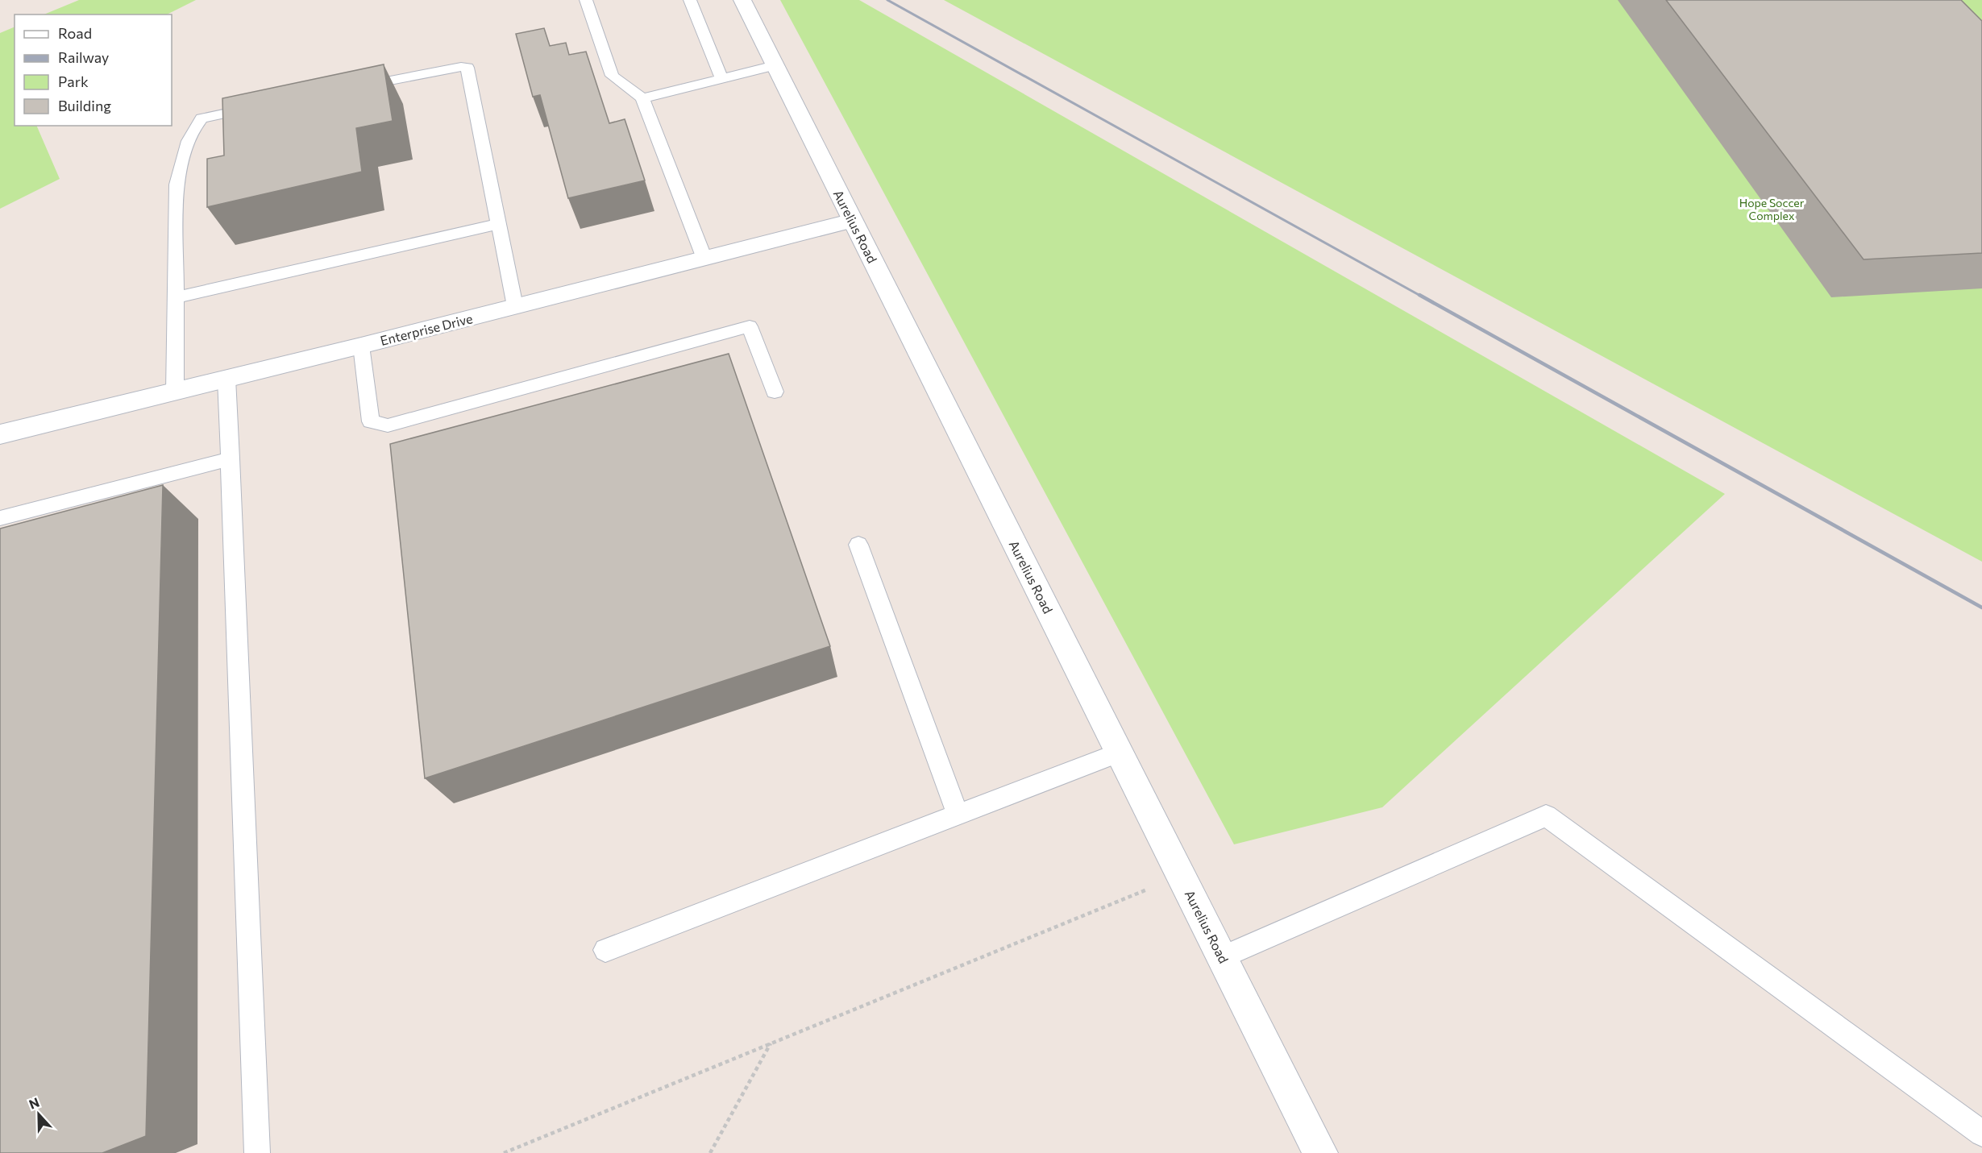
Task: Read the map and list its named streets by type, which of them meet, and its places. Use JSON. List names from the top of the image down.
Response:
{
  "streets": {
    "street": ["Aurelius Road", "Enterprise Drive"]
  },
  "crossings": [
    ["Aurelius Road", "Enterprise Drive"]
  ],
  "parks": ["Hope Soccer Complex"],
  "legend": [
    "Road",
    "Railway",
    "Park",
    "Building"
  ],
  "north": "top"
}
